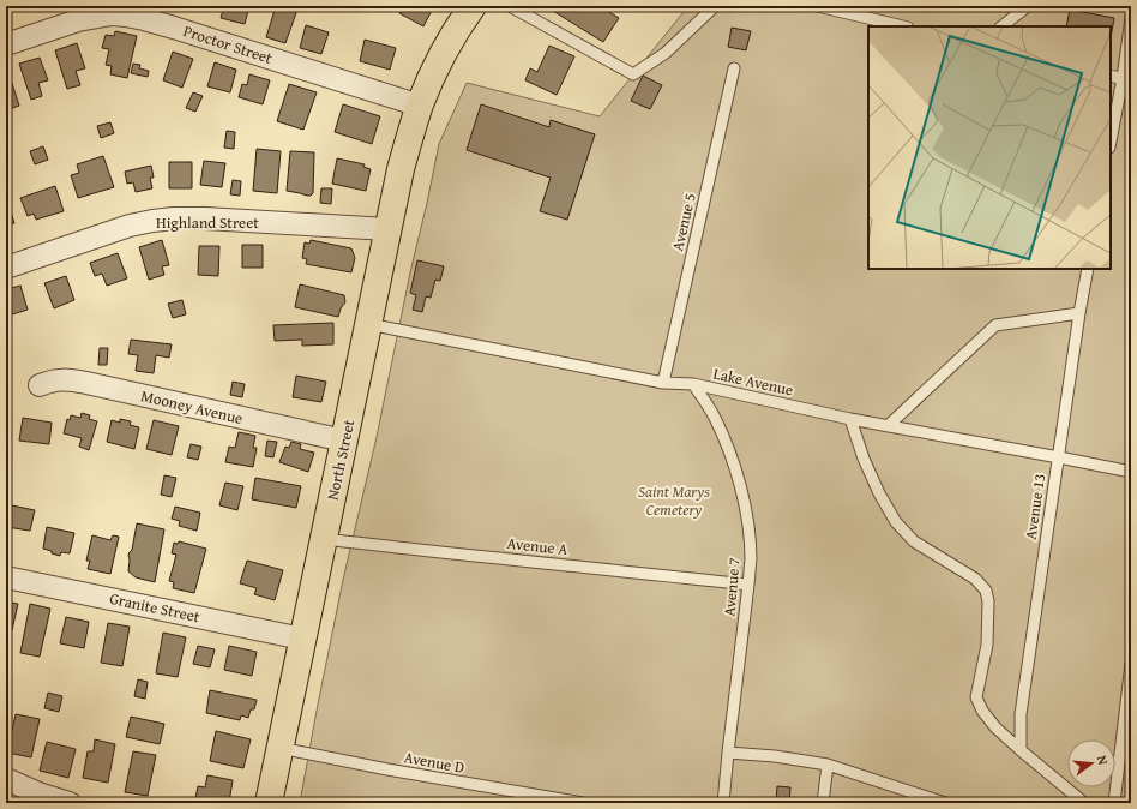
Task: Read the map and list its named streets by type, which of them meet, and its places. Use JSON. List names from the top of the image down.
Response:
{
  "streets": {
    "highway": ["North Street"],
    "street": [
      "Proctor Street",
      "Highland Street",
      "Mooney Avenue",
      "Granite Street"
    ],
    "lane": [
      "Avenue 5",
      "Lake Avenue",
      "Avenue 13",
      "Avenue A",
      "Avenue 7",
      "Avenue D"
    ]
  },
  "crossings": [
    ["Proctor Street", "North Street"],
    ["Highland Street", "North Street"],
    ["Avenue 5", "Lake Avenue"],
    ["Lake Avenue", "North Street"],
    ["Lake Avenue", "Avenue 13"],
    ["Lake Avenue", "Avenue 7"],
    ["Mooney Avenue", "North Street"],
    ["North Street", "Avenue A"],
    ["North Street", "Granite Street"],
    ["North Street", "Avenue D"],
    ["Avenue A", "Avenue 7"]
  ],
  "parks": ["Saint Marys Cemetery"],
  "north": "right"
}
